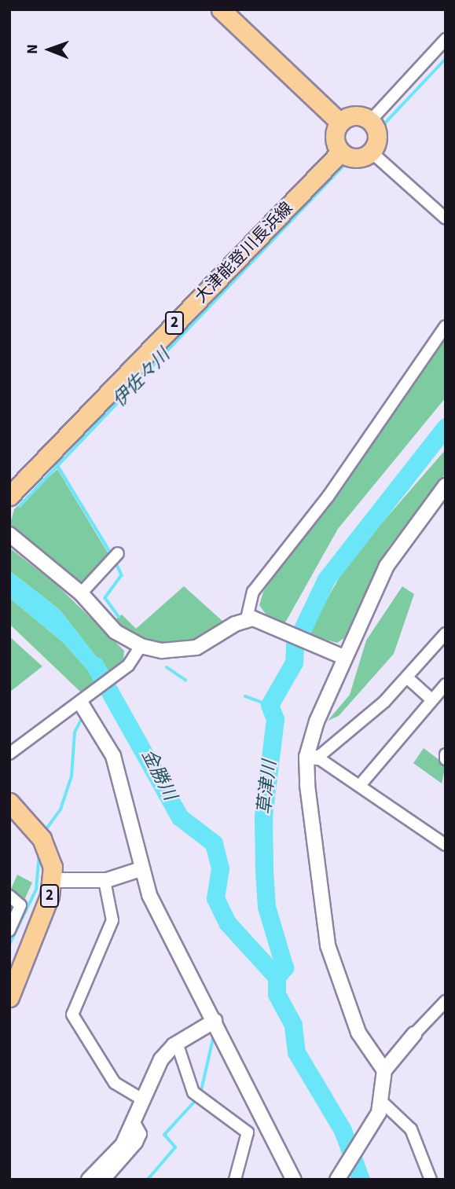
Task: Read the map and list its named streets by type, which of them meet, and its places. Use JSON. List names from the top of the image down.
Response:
{
  "streets": {
    "main road": ["大津能登川長浜線", "2"]
  },
  "water": ["伊佐々川", "金勝川", "草津川"],
  "north": "left"
}
